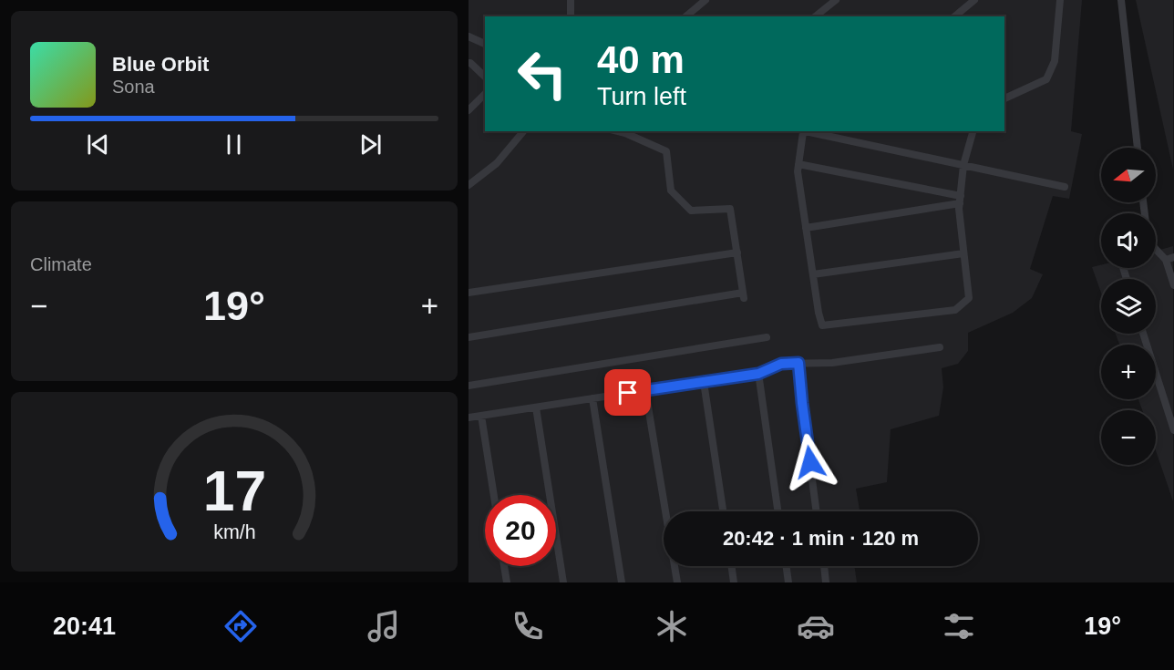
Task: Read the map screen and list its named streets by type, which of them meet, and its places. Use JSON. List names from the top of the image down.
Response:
{
  "north": "left",
  "page": {
    "turn": ["40 m", "Turn left"],
    "song": ["Blue Orbit", "Sona"],
    "map_buttons": ["+", "−"],
    "tile": "Climate",
    "heat": ["−", "19°", "+"],
    "limit": "20",
    "trip": "20:42 · 1 min · 120 m",
    "tabs": ["20:41", "19°"],
    "gauge": ["17", "km/h"]
  }
}
